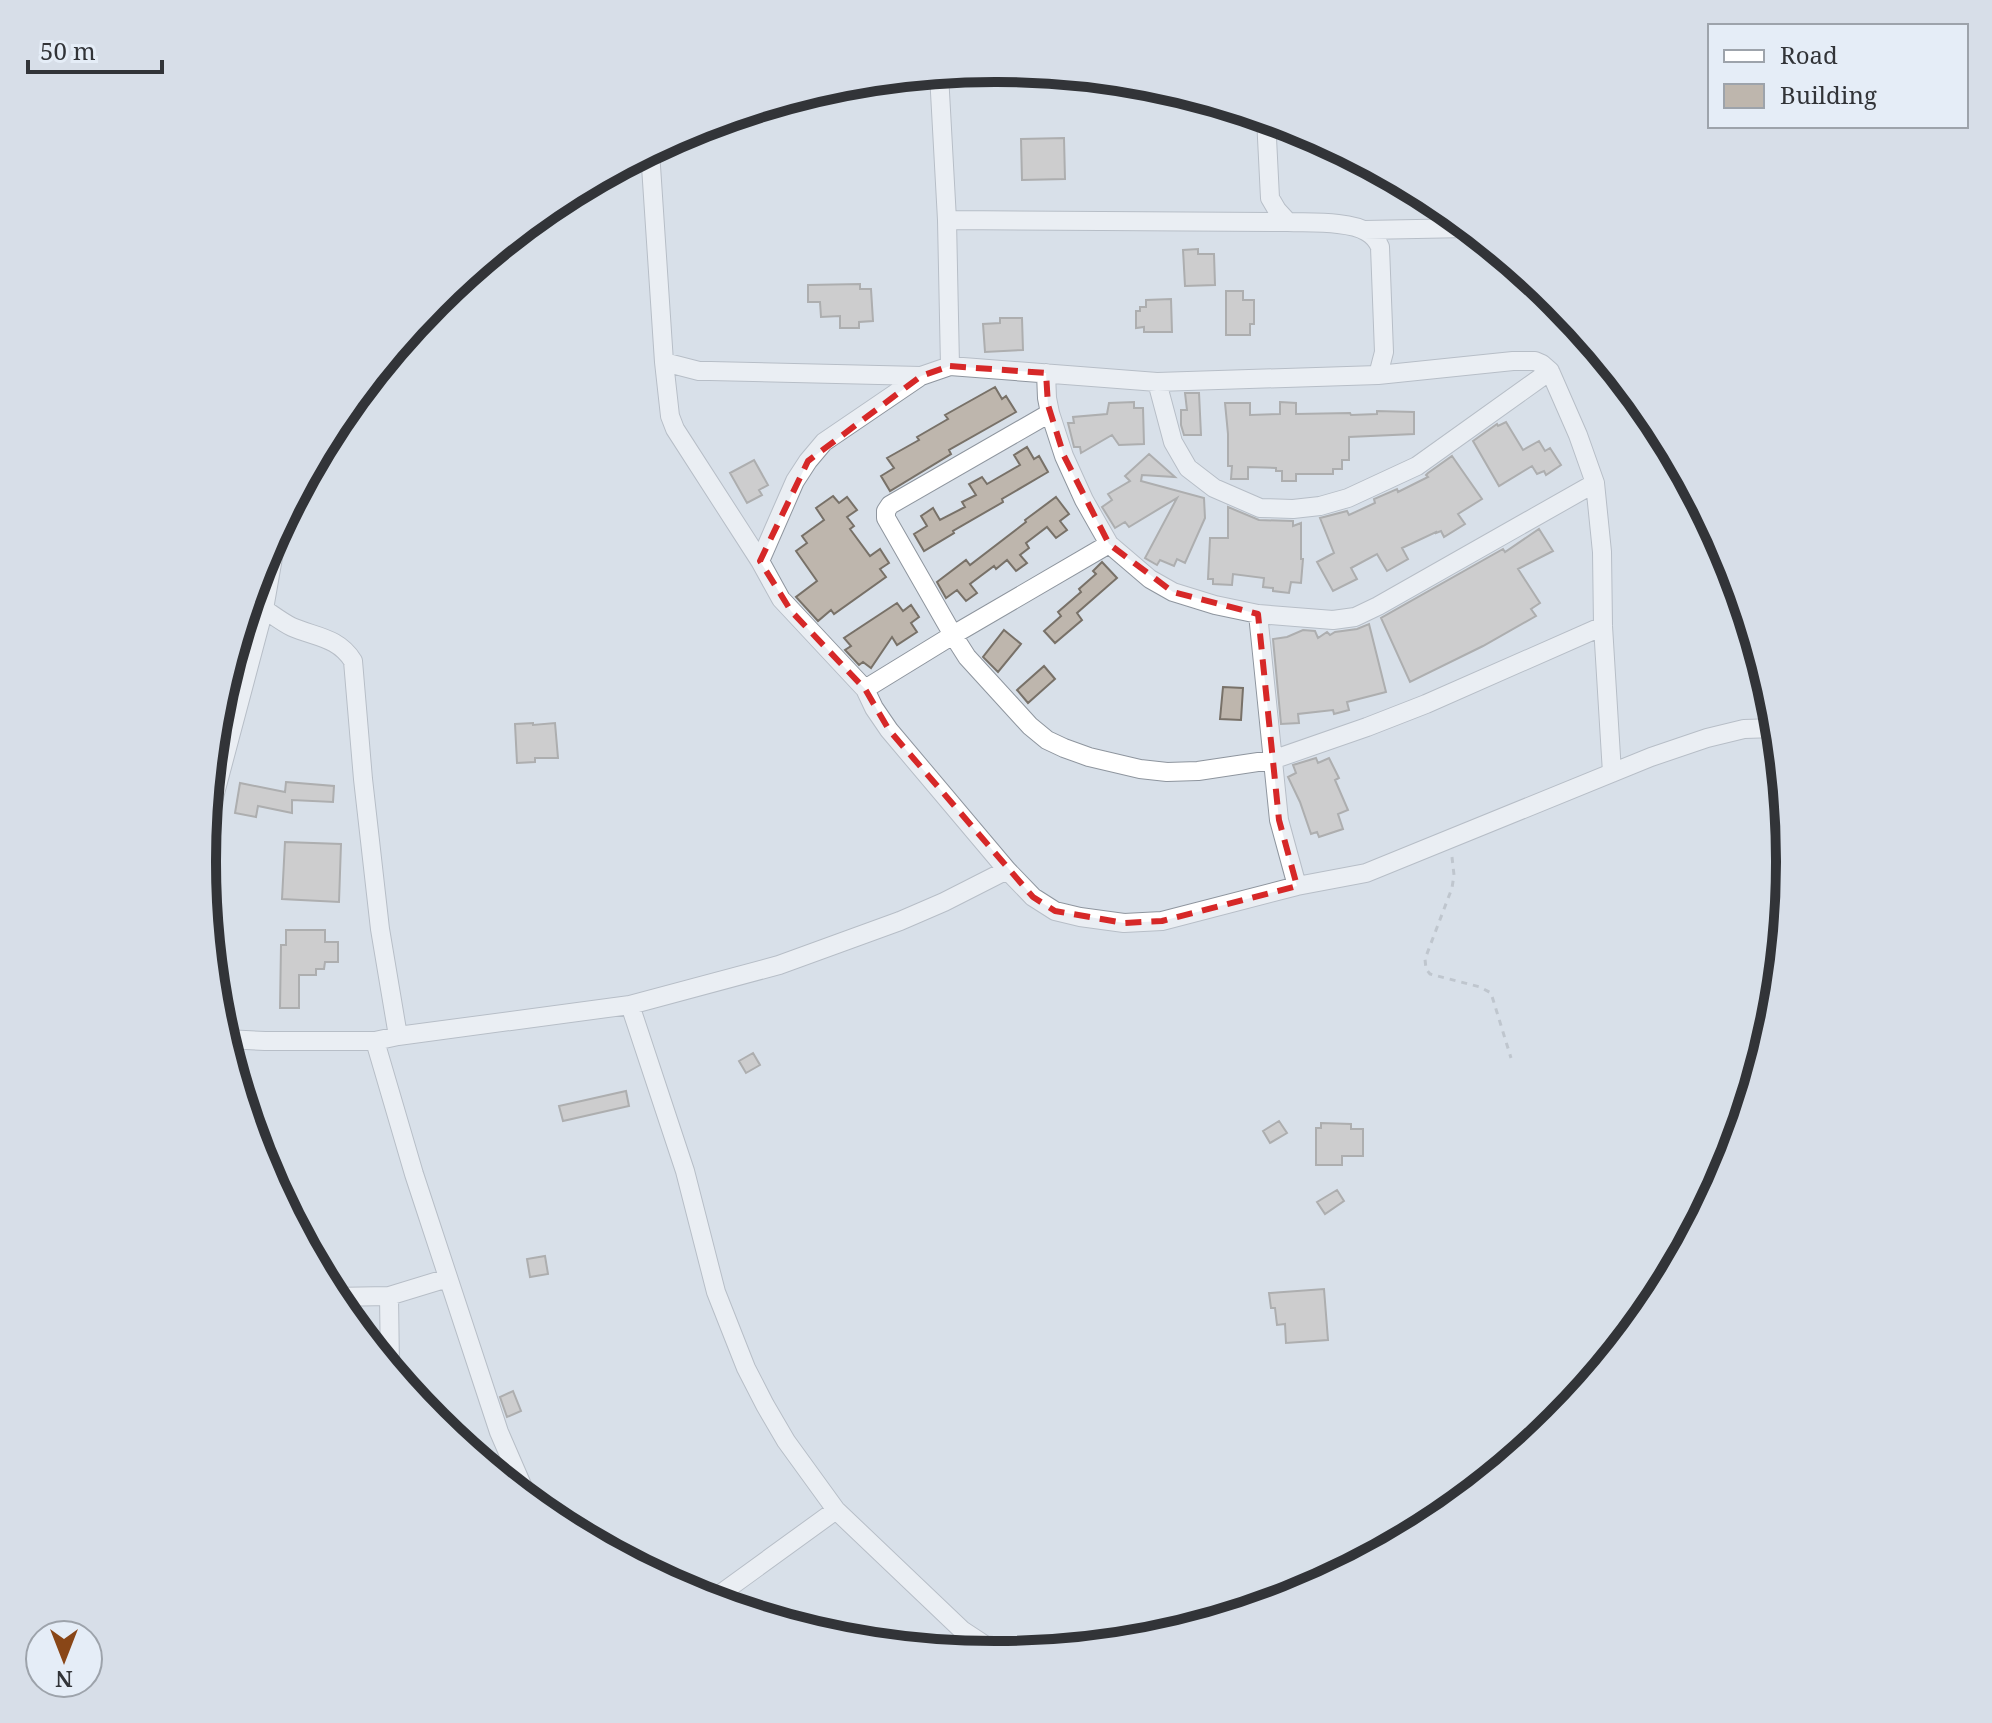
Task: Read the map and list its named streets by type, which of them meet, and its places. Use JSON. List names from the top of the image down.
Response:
{
  "legend": ["Road", "Building"],
  "scale_bar": "50 m",
  "north": "bottom"
}
